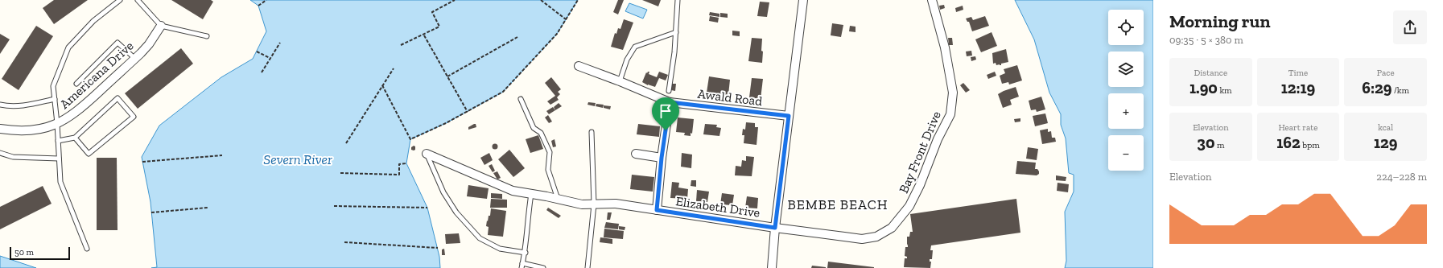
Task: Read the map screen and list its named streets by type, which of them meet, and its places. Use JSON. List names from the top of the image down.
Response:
{
  "streets": {
    "street": [
      "Americana Drive",
      "Awald Road",
      "Bay Front Drive",
      "Elizabeth Drive"
    ]
  },
  "crossings": [
    ["Bay Front Drive", "Elizabeth Drive"]
  ],
  "districts": ["BEMBE BEACH"],
  "water": ["Severn River"],
  "scale_bar": "50 m",
  "page": {
    "heading": ["Morning run", "09:35 · 5 × 380 m"],
    "map_buttons": ["+", "−"],
    "stats": [
      ["Distance", "1.90 km"],
      ["Time", "12:19"],
      ["Pace", "6:29 /km"],
      ["Elevation", "30 m"],
      ["Heart rate", "162 bpm"],
      ["kcal", "129"]
    ],
    "chart": ["Elevation", "224–228 m"],
    "scale": "50 m"
  }
}
